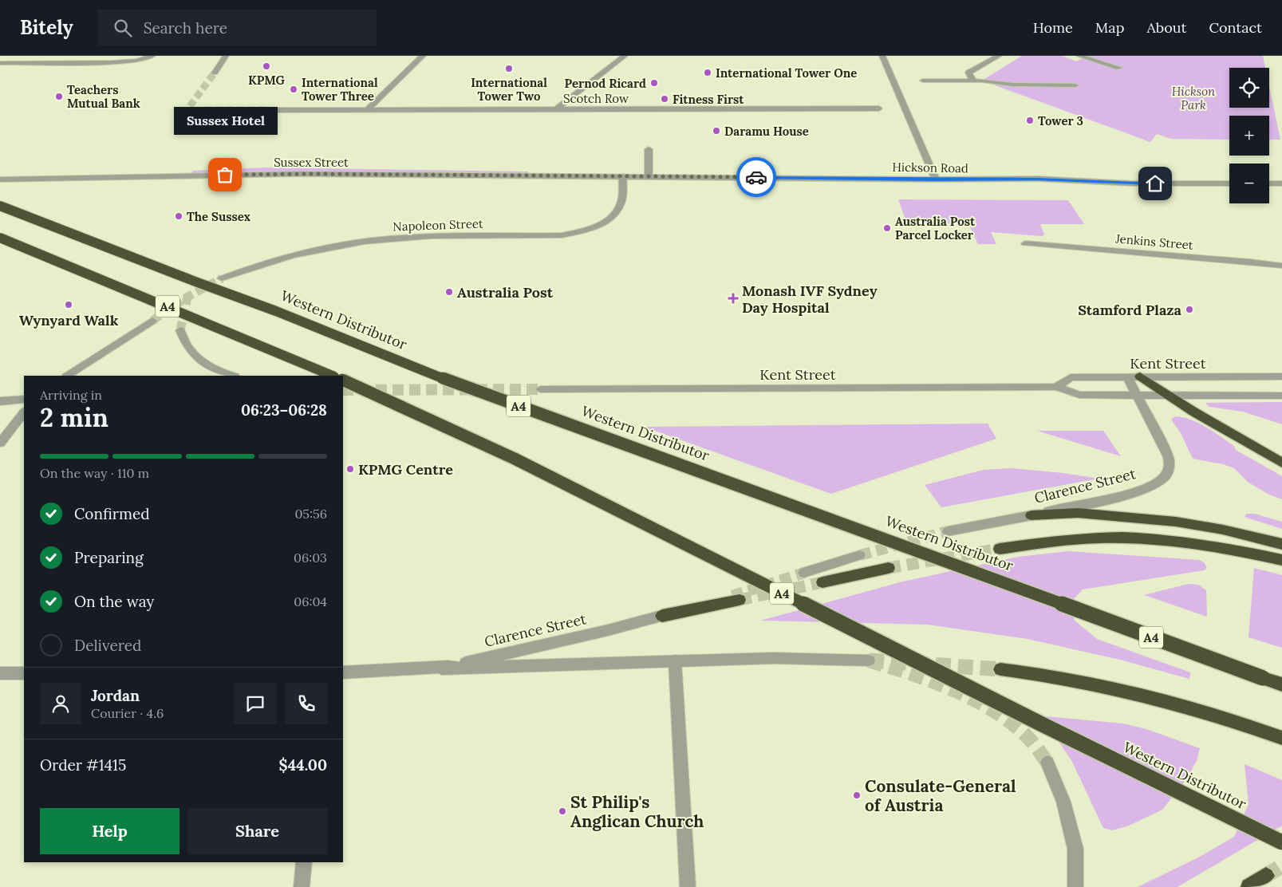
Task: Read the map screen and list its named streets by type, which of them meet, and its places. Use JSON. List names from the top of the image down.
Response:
{
  "streets": {
    "highway": ["A4", "Western Distributor"],
    "street": [
      "Scotch Row",
      "Sussex Street",
      "Hickson Road",
      "Napoleon Street",
      "Jenkins Street",
      "Kent Street",
      "Clarence Street"
    ]
  },
  "crossings": [
    ["Sussex Street", "Hickson Road"],
    ["Sussex Street", "Napoleon Street"],
    ["Hickson Road", "Napoleon Street"],
    ["Kent Street", "Clarence Street"]
  ],
  "parks": ["Hickson Park"],
  "places": {
    "other": [
      "KPMG",
      "International Tower Two",
      "International Tower One",
      "Pernod Ricard",
      "International Tower Three",
      "Teachers Mutual Bank",
      "Fitness First",
      "Tower 3",
      "Daramu House",
      "Sussex Hotel",
      "The Sussex",
      "Australia Post Parcel Locker",
      "Australia Post",
      "Wynyard Walk",
      "Stamford Plaza",
      "KPMG Centre",
      "Consulate-General of Austria",
      "St Philip's Anglican Church"
    ],
    "health": ["Monash IVF Sydney Day Hospital"]
  },
  "page": {
    "header": "Bitely",
    "search": "Search here",
    "nav": [
      "Home",
      "Map",
      "About",
      "Contact"
    ],
    "map_buttons": ["+", "−"],
    "bubble": "Sussex Hotel",
    "heading": ["2 min", "Arriving in", "06:23–06:28"],
    "panel": [
      "Jordan",
      "Courier · 4.6",
      "Order #1415",
      "$44.00"
    ],
    "bar": "On the way · 110 m",
    "list": [
      ["Confirmed", "05:56"],
      ["Preparing", "06:03"],
      ["On the way", "06:04"],
      "Delivered"
    ],
    "buttons": ["Help", "Share"]
  }
}
